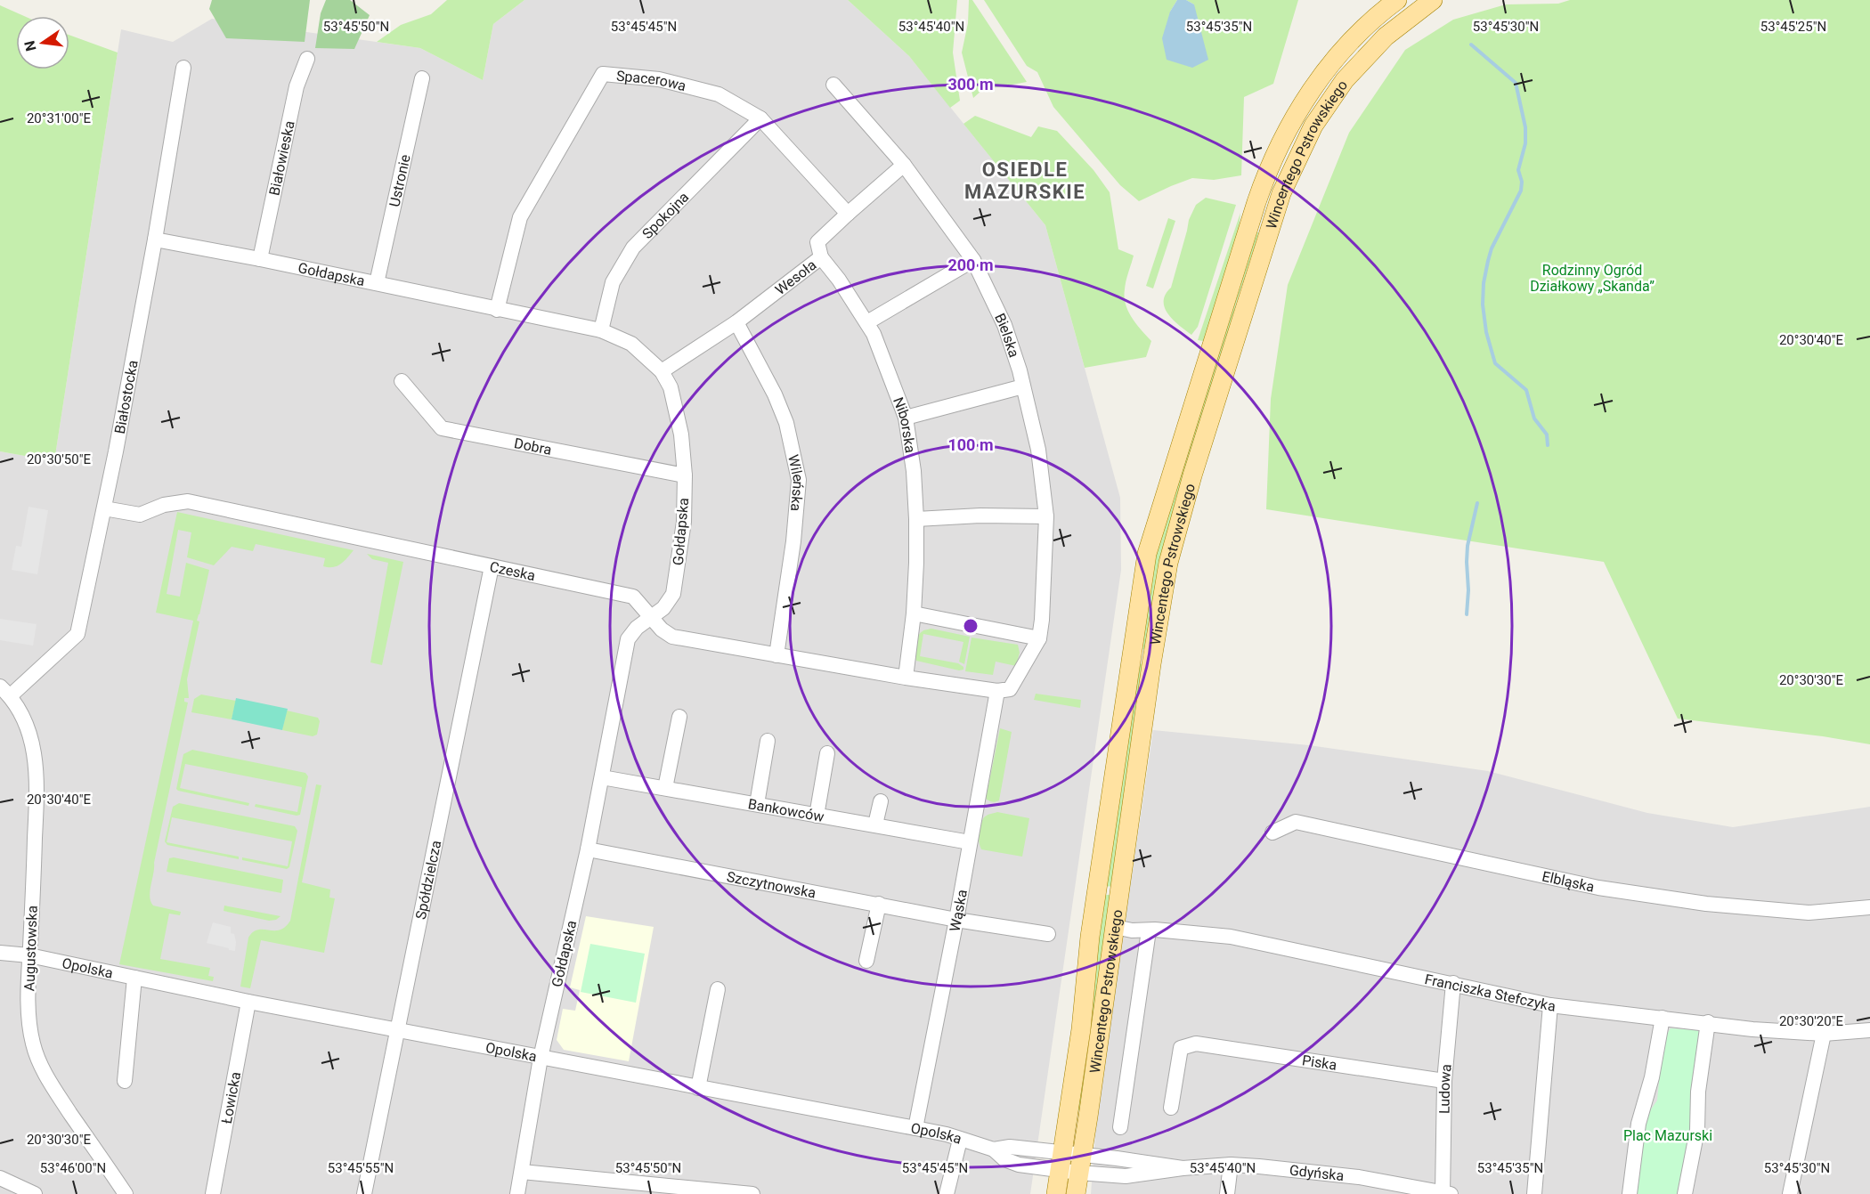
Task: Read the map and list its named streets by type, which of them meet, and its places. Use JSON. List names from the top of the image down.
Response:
{
  "streets": {
    "main road": ["Wincentego Pstrowskiego"],
    "street": [
      "Spacerowa",
      "Białowieska",
      "Ustronie",
      "Spokojna",
      "Gołdapska",
      "Wesoła",
      "Bielska",
      "Białostocka",
      "Niborska",
      "Dobra",
      "Wileńska",
      "Czeska",
      "Bankowców",
      "Spółdzielcza",
      "Elbląska",
      "Szczytnowska",
      "Wąska",
      "Augustowska",
      "Opolska",
      "Franciszka Stefczyka",
      "Piska",
      "Ludowa",
      "Łowicka",
      "Gdyńska"
    ]
  },
  "crossings": [
    ["Spacerowa", "Spokojna"],
    ["Spacerowa", "Gołdapska"],
    ["Spacerowa", "Wesoła"],
    ["Wincentego Pstrowskiego", "Opolska"],
    ["Wincentego Pstrowskiego", "Franciszka Stefczyka"],
    ["Wincentego Pstrowskiego", "Gdyńska"],
    ["Białowieska", "Gołdapska"],
    ["Ustronie", "Gołdapska"],
    ["Spokojna", "Gołdapska"],
    ["Gołdapska", "Wesoła"],
    ["Gołdapska", "Białostocka"],
    ["Gołdapska", "Dobra"],
    ["Gołdapska", "Czeska"],
    ["Gołdapska", "Bankowców"],
    ["Gołdapska", "Szczytnowska"],
    ["Gołdapska", "Opolska"],
    ["Wesoła", "Bielska"],
    ["Wesoła", "Niborska"],
    ["Wesoła", "Wileńska"],
    ["Białostocka", "Czeska"],
    ["Białostocka", "Augustowska"],
    ["Niborska", "Czeska"],
    ["Wileńska", "Czeska"],
    ["Czeska", "Spółdzielcza"],
    ["Czeska", "Wąska"],
    ["Bankowców", "Wąska"],
    ["Spółdzielcza", "Opolska"],
    ["Szczytnowska", "Wąska"],
    ["Wąska", "Opolska"],
    ["Augustowska", "Opolska"],
    ["Opolska", "Łowicka"],
    ["Opolska", "Gdyńska"],
    ["Franciszka Stefczyka", "Ludowa"],
    ["Piska", "Ludowa"],
    ["Ludowa", "Gdyńska"]
  ],
  "districts": ["OSIEDLE MAZURSKIE"],
  "parks": ["Rodzinny Ogród Działkowy „Skanda”", "Plac Mazurski"],
  "north": "left",
  "coordinates": [
    "53°45'25\"N",
    "53°45'50\"N",
    "53°45'45\"N",
    "53°45'40\"N",
    "53°45'35\"N",
    "53°45'30\"N",
    "20°31'00\"E",
    "20°30'40\"E",
    "20°30'50\"E",
    "20°30'30\"E",
    "20°30'20\"E",
    "53°46'00\"N",
    "53°45'55\"N"
  ],
  "rings": ["300 m", "200 m", "100 m"]
}
